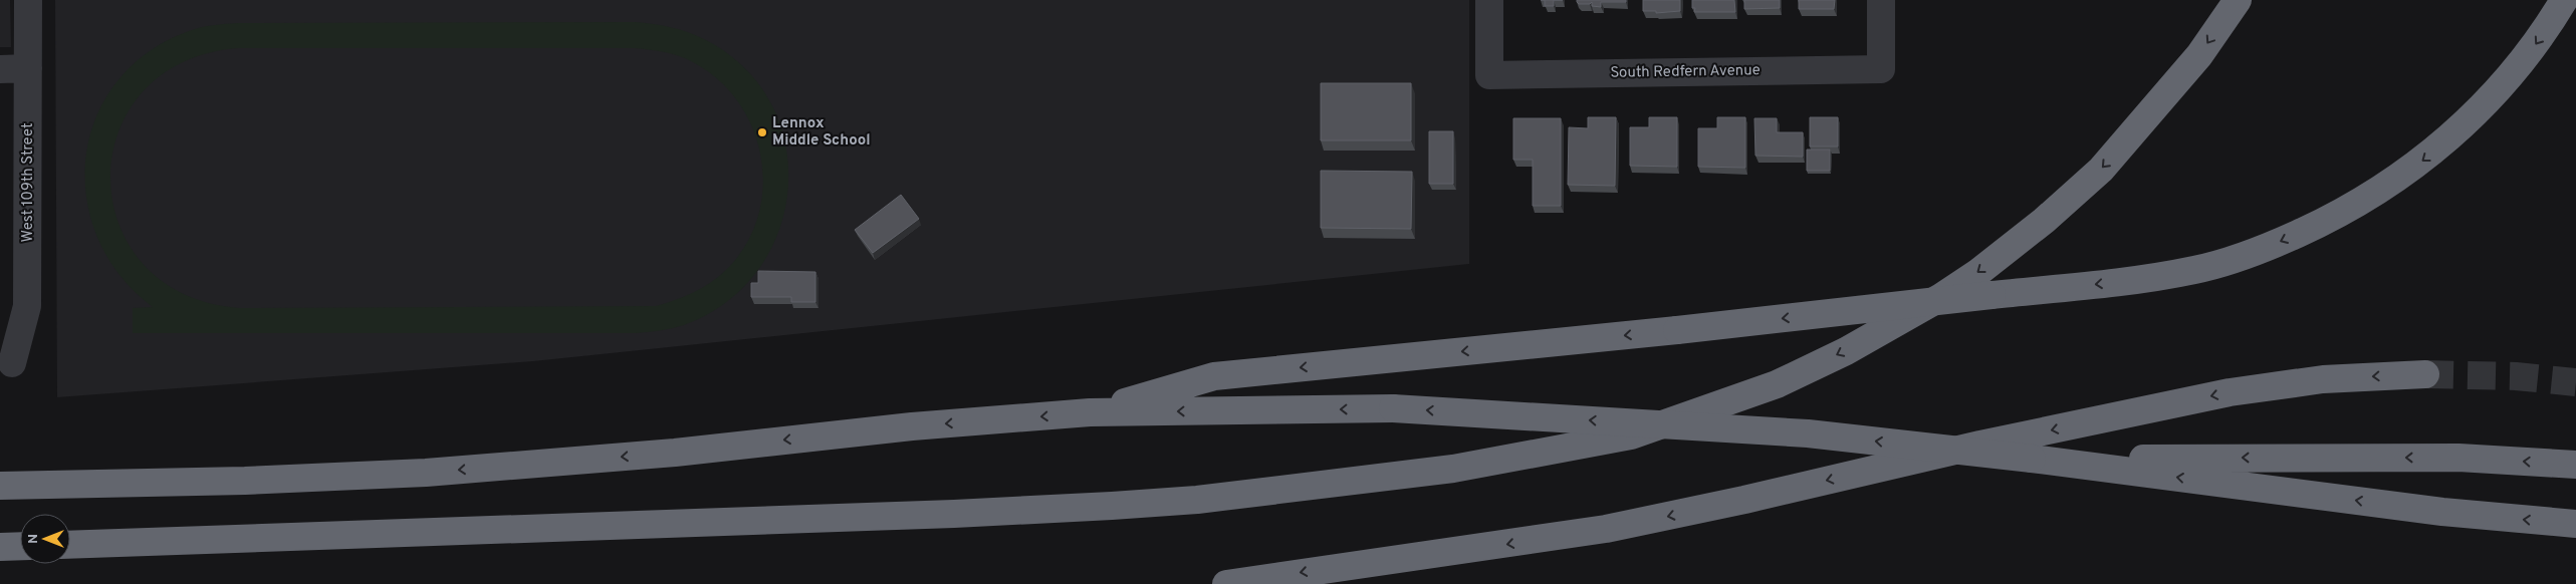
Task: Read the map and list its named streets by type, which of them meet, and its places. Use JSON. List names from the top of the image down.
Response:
{
  "streets": {
    "street": ["South Redfern Avenue", "West 109th Street"]
  },
  "places": ["Lennox Middle School"],
  "north": "left"
}
